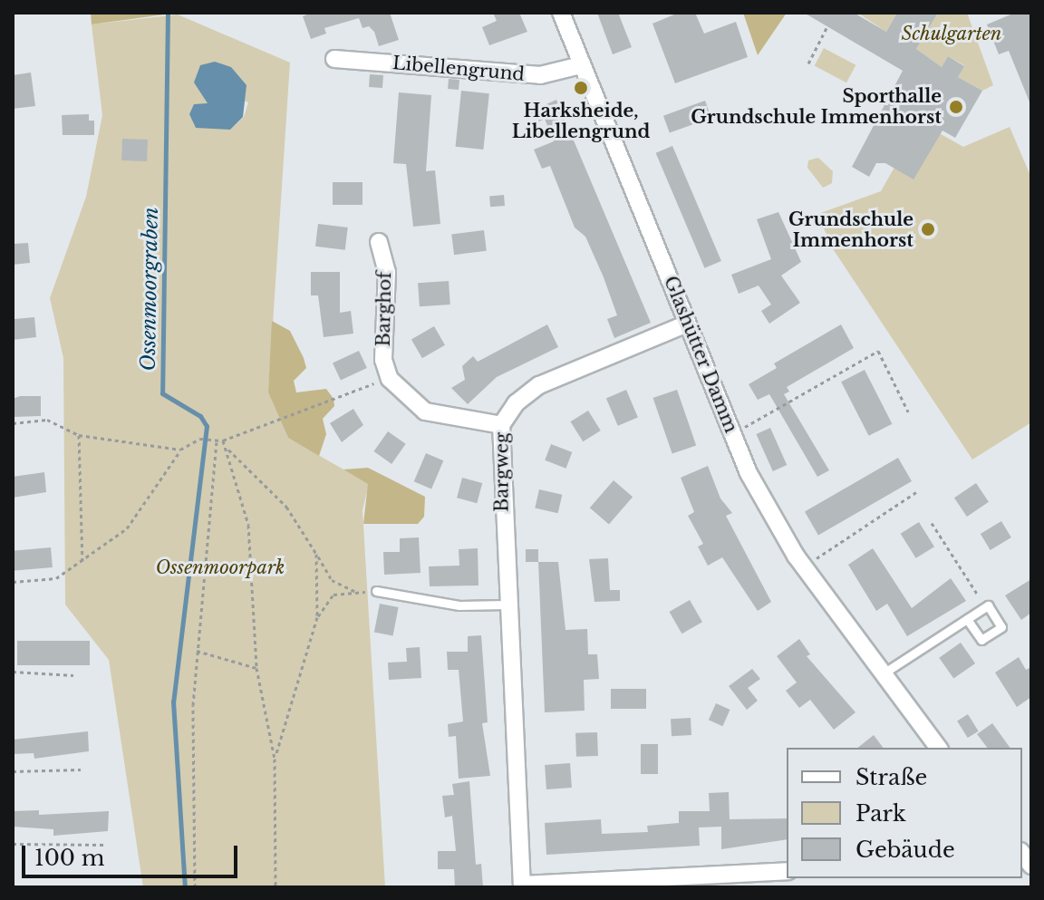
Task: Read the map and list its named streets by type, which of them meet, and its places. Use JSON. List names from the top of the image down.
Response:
{
  "streets": {
    "street": [
      "Libellengrund",
      "Barghof",
      "Glashütter Damm",
      "Bargweg"
    ]
  },
  "crossings": [
    ["Libellengrund", "Glashütter Damm"],
    ["Glashütter Damm", "Bargweg"]
  ],
  "water": ["Ossenmoorgraben"],
  "parks": ["Schulgarten", "Ossenmoorpark"],
  "places": ["Harksheide, Libellengrund", "Sporthalle Grundschule Immenhorst", "Grundschule Immenhorst"],
  "legend": ["Straße", "Park", "Gebäude"],
  "scale_bar": "100 m"
}
